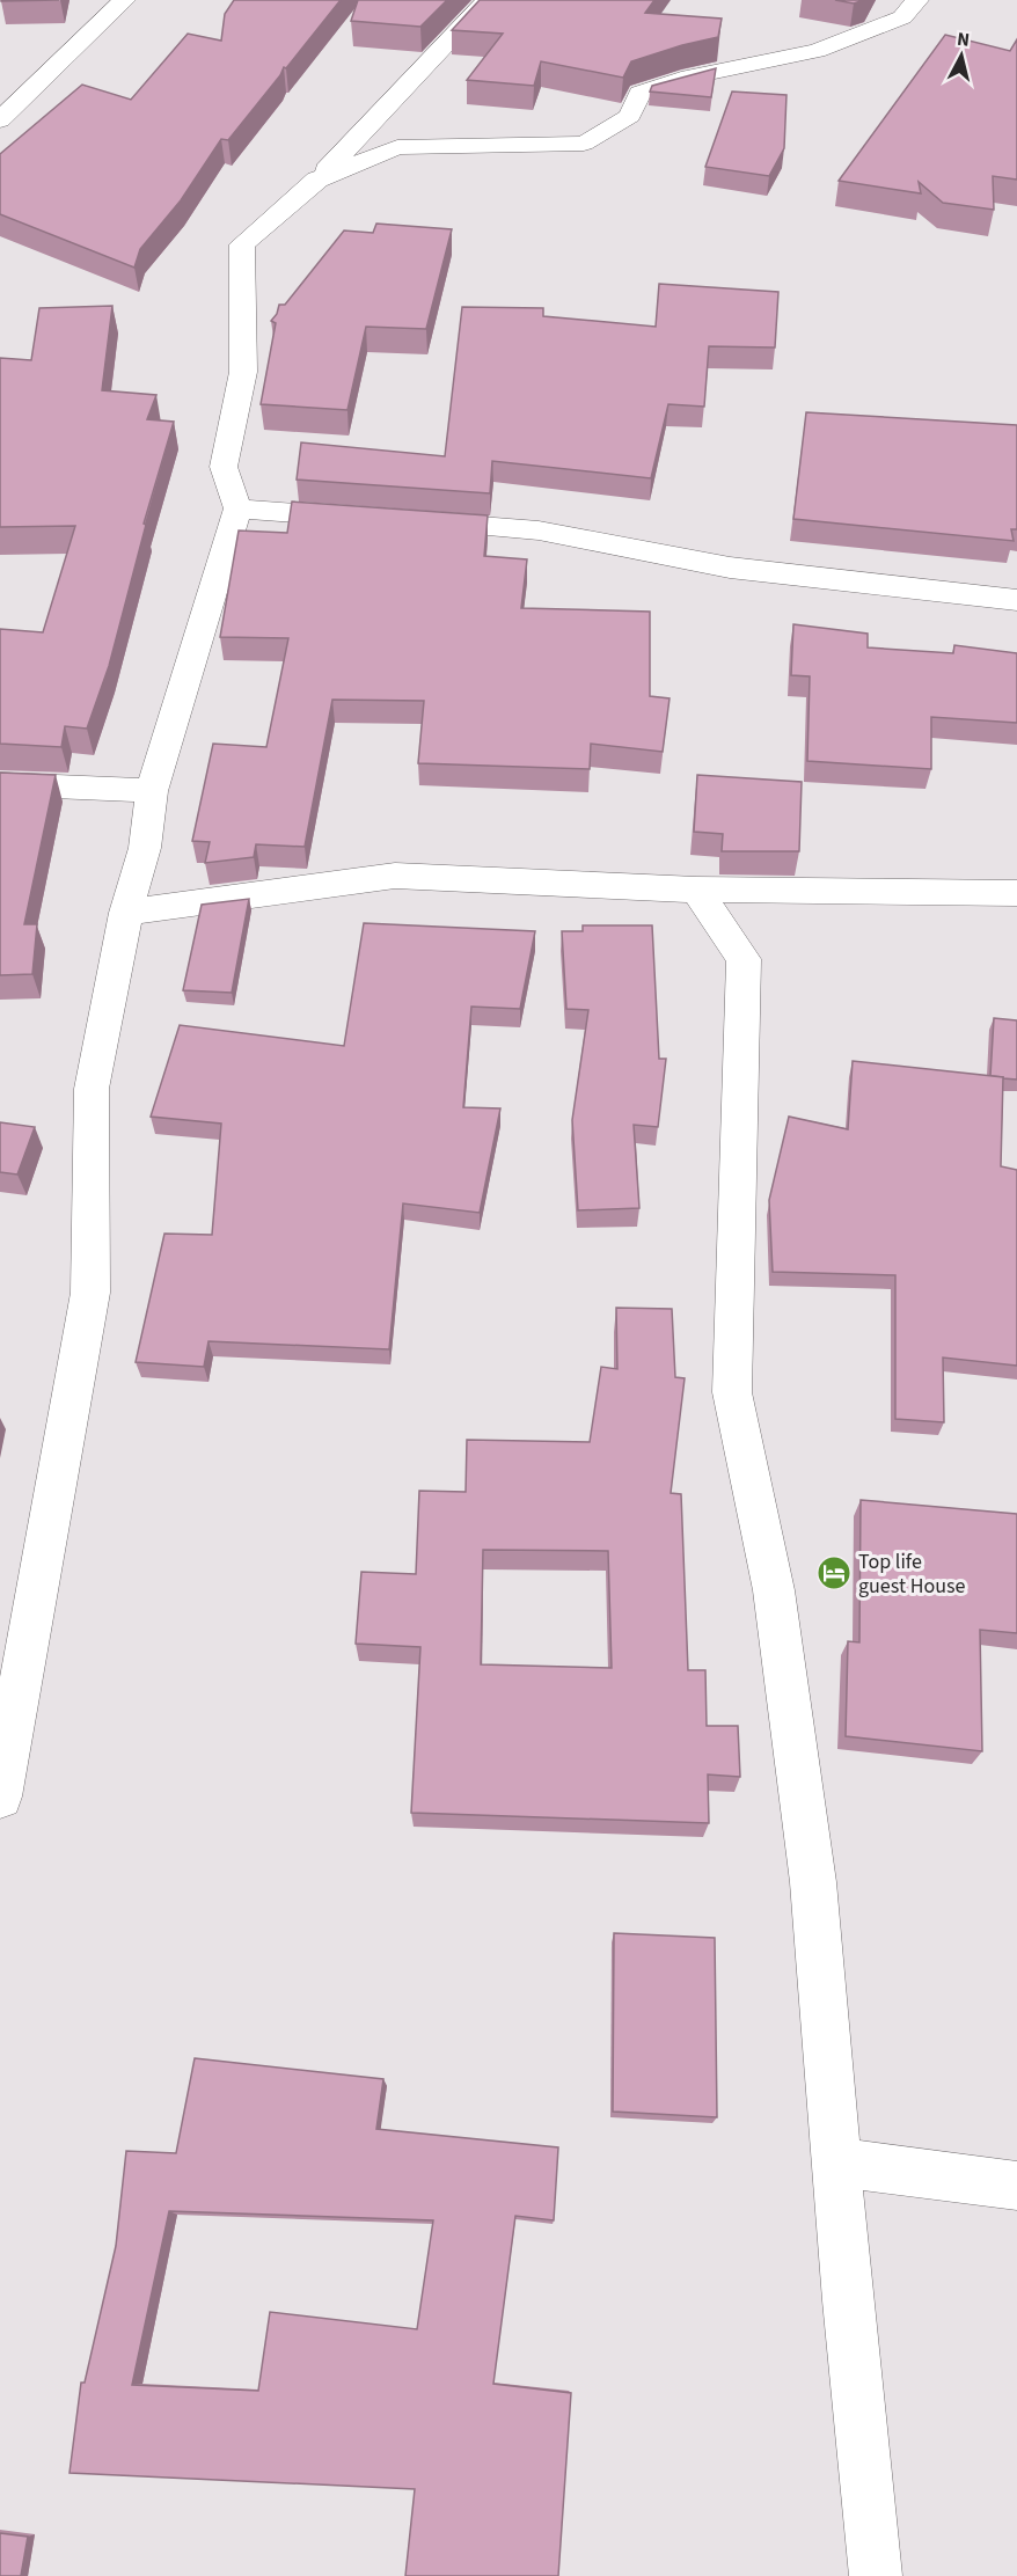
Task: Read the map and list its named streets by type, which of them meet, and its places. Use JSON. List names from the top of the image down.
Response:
{
  "places": {
    "hotel": ["Top life guest House"]
  },
  "north": "top"
}
